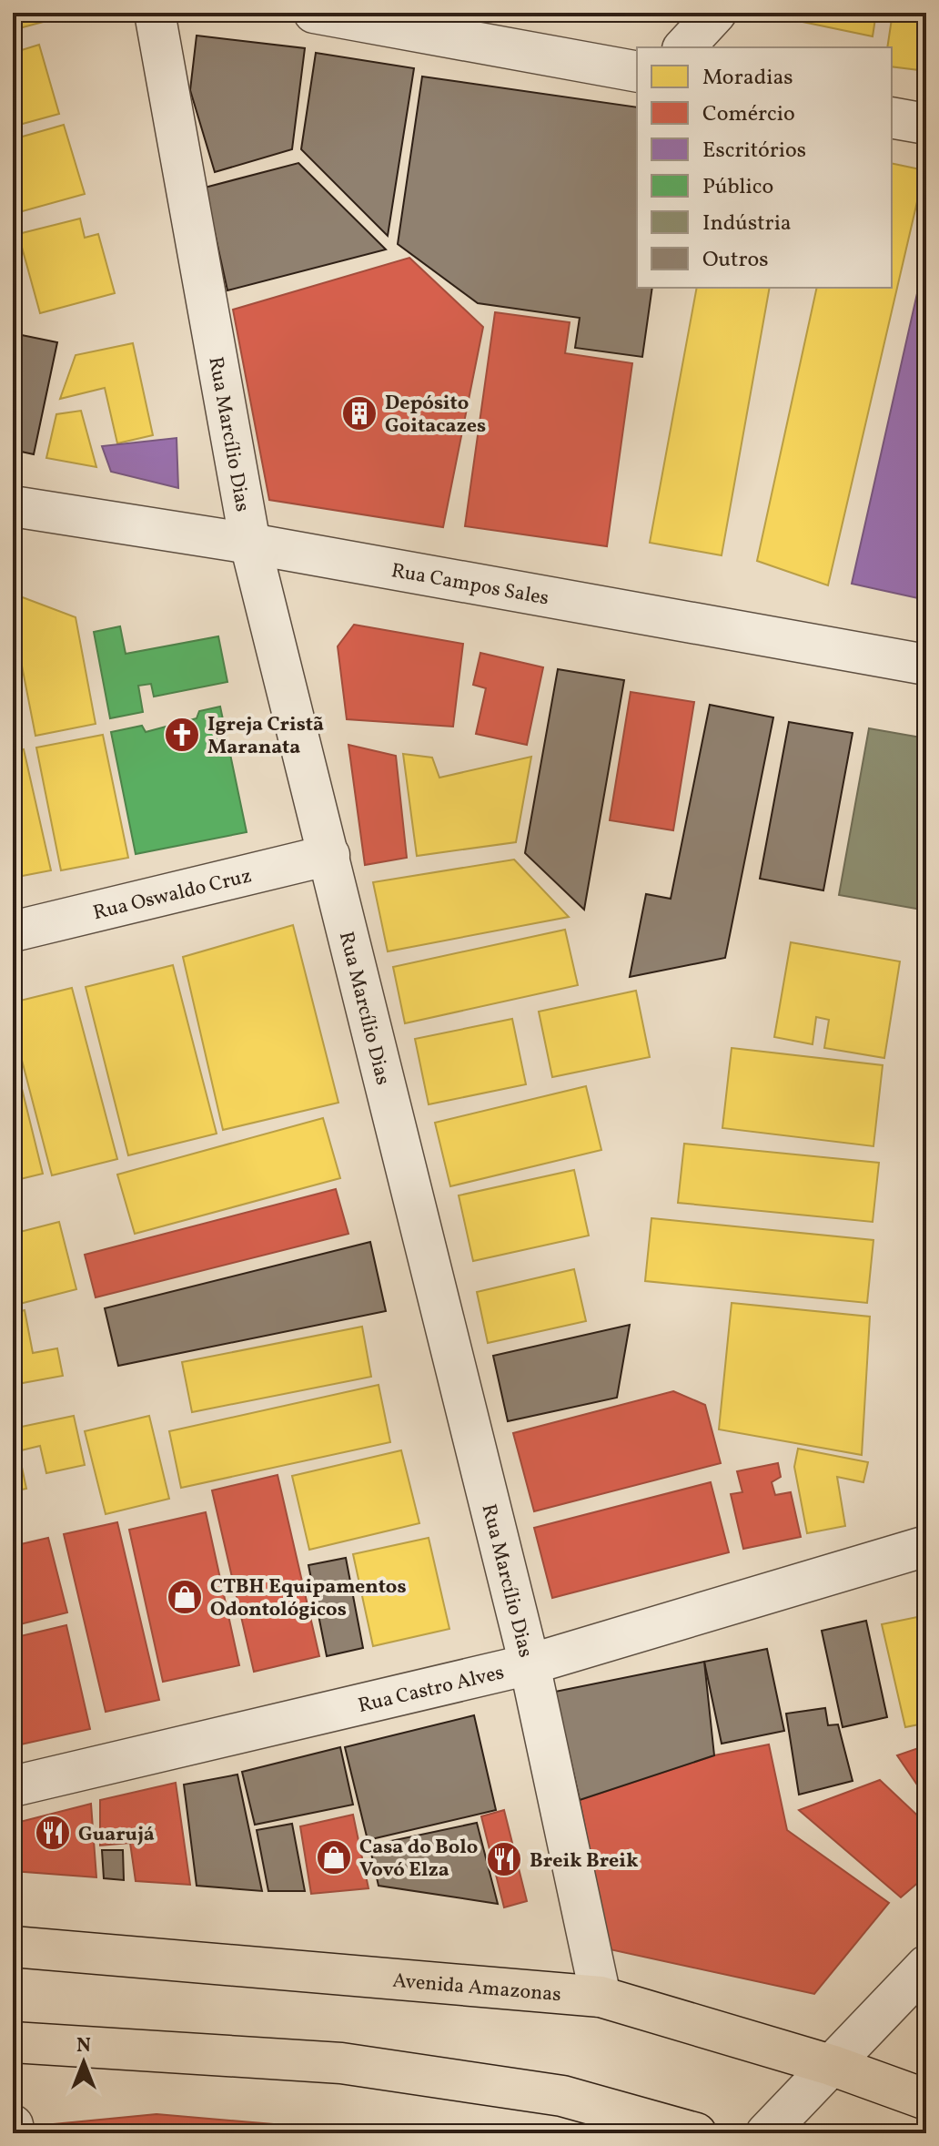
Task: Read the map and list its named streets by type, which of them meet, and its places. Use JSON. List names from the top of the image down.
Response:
{
  "streets": {
    "main road": ["Avenida Amazonas"],
    "street": [
      "Rua Marcílio Dias",
      "Rua Campos Sales",
      "Rua Oswaldo Cruz",
      "Rua Castro Alves"
    ]
  },
  "crossings": [
    ["Rua Marcílio Dias", "Rua Campos Sales"],
    ["Rua Marcílio Dias", "Rua Oswaldo Cruz"],
    ["Rua Marcílio Dias", "Rua Castro Alves"],
    ["Rua Marcílio Dias", "Avenida Amazonas"]
  ],
  "places": {
    "building": ["Depósito Goitacazes"],
    "church": ["Igreja Cristã Maranata"],
    "shop": ["CTBH Equipamentos Odontológicos", "Casa do Bolo Vovó Elza"],
    "restaurant": ["Guarujá", "Breik Breik"]
  },
  "legend": [
    "Moradias",
    "Comércio",
    "Escritórios",
    "Público",
    "Indústria",
    "Outros"
  ],
  "north": "top"
}
